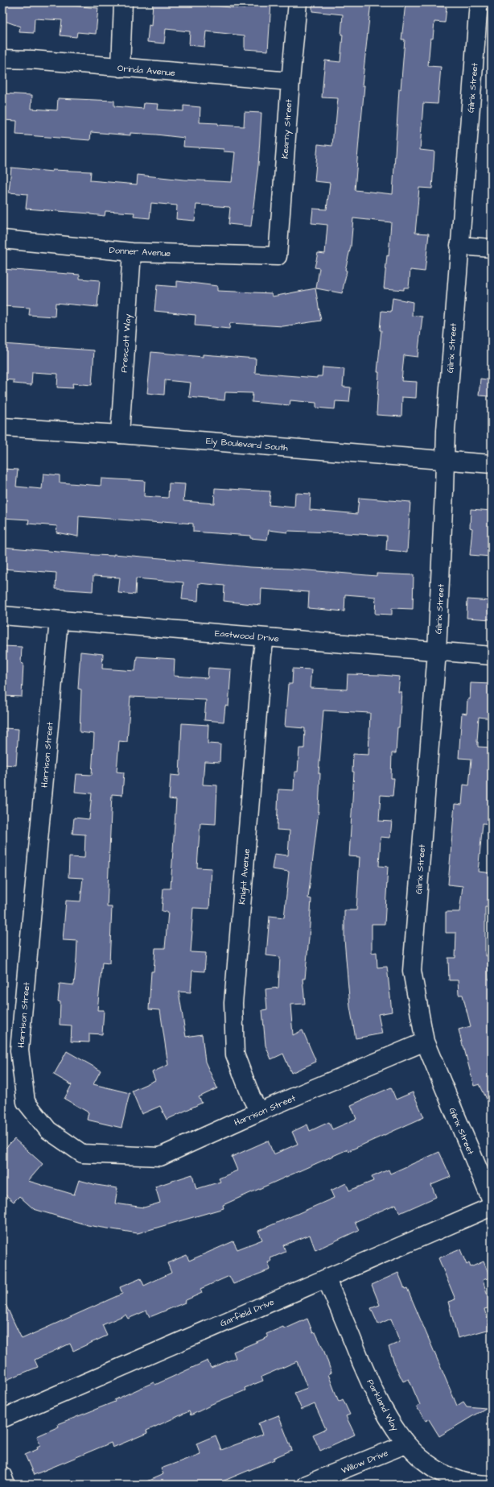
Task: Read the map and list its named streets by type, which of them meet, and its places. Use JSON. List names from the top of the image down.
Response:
{
  "streets": {
    "street": [
      "Orinda Avenue",
      "Gilrix Street",
      "Kearny Street",
      "Donner Avenue",
      "Prescott Way",
      "Ely Boulevard South",
      "Eastwood Drive",
      "Harrison Street",
      "Knight Avenue",
      "Garfield Drive",
      "Parkland Way",
      "Willow Drive"
    ]
  },
  "crossings": [
    ["Orinda Avenue", "Kearny Street"],
    ["Gilrix Street", "Ely Boulevard South"],
    ["Gilrix Street", "Eastwood Drive"],
    ["Gilrix Street", "Harrison Street"],
    ["Kearny Street", "Donner Avenue"],
    ["Donner Avenue", "Prescott Way"],
    ["Prescott Way", "Ely Boulevard South"],
    ["Eastwood Drive", "Harrison Street"],
    ["Eastwood Drive", "Knight Avenue"],
    ["Harrison Street", "Knight Avenue"],
    ["Garfield Drive", "Parkland Way"],
    ["Parkland Way", "Willow Drive"]
  ]
}
